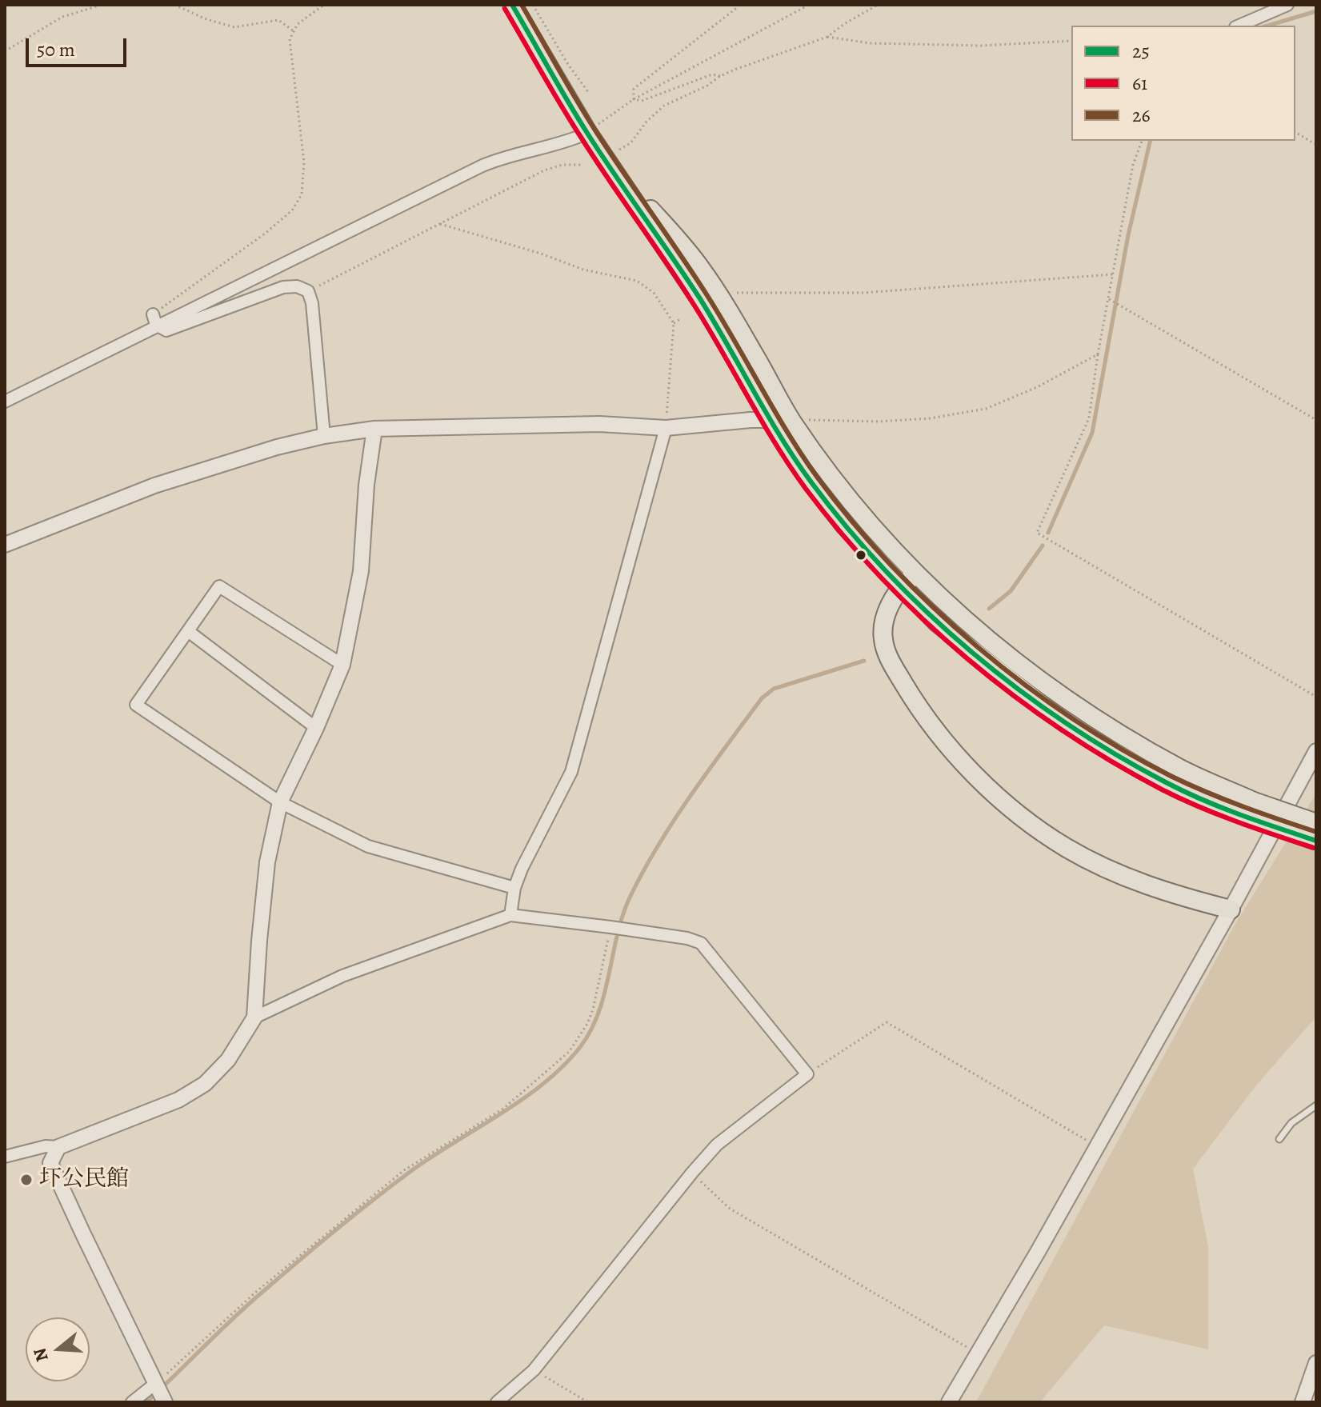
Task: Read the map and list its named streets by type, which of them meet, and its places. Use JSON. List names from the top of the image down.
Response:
{
  "places": ["圷公民館"],
  "lines": ["transit line 25", "transit line 26", "transit line 61"],
  "legend": ["25", "61", "26"],
  "scale_bar": "50 m",
  "north": "left"
}
